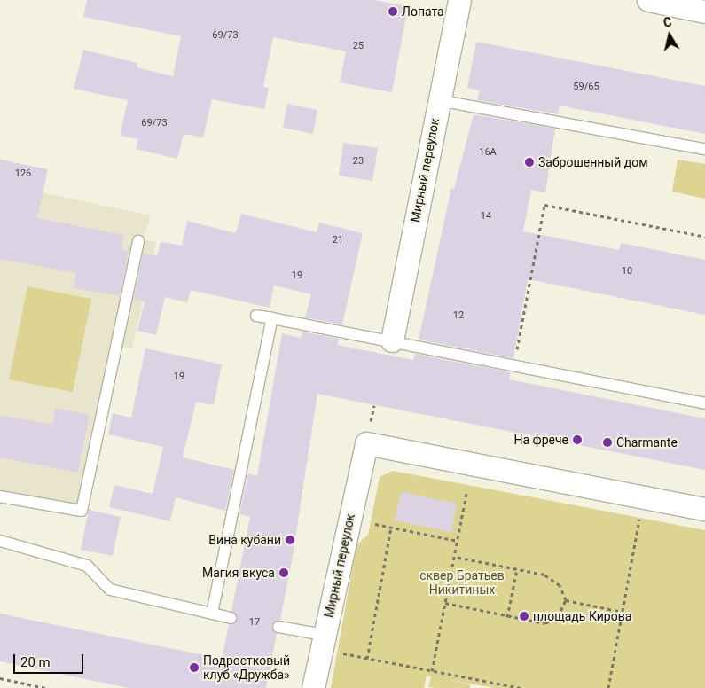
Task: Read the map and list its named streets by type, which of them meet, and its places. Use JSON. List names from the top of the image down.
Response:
{
  "streets": {
    "street": ["Мирный переулок"]
  },
  "parks": ["сквер Братьев Никитиных"],
  "places": [
    "Лопата",
    "Заброшенный дом",
    "На фрече",
    "Charmante",
    "Вина кубани",
    "Магия вкуса",
    "площадь Кирова",
    "Подростковый клуб «Дружба»"
  ],
  "house_numbers": [
    "69/73",
    "25",
    "59/65",
    "69/73",
    "16А",
    "23",
    "126",
    "14",
    "21",
    "10",
    "19",
    "12",
    "19",
    "17"
  ],
  "scale_bar": "20 m",
  "north": "top"
}
